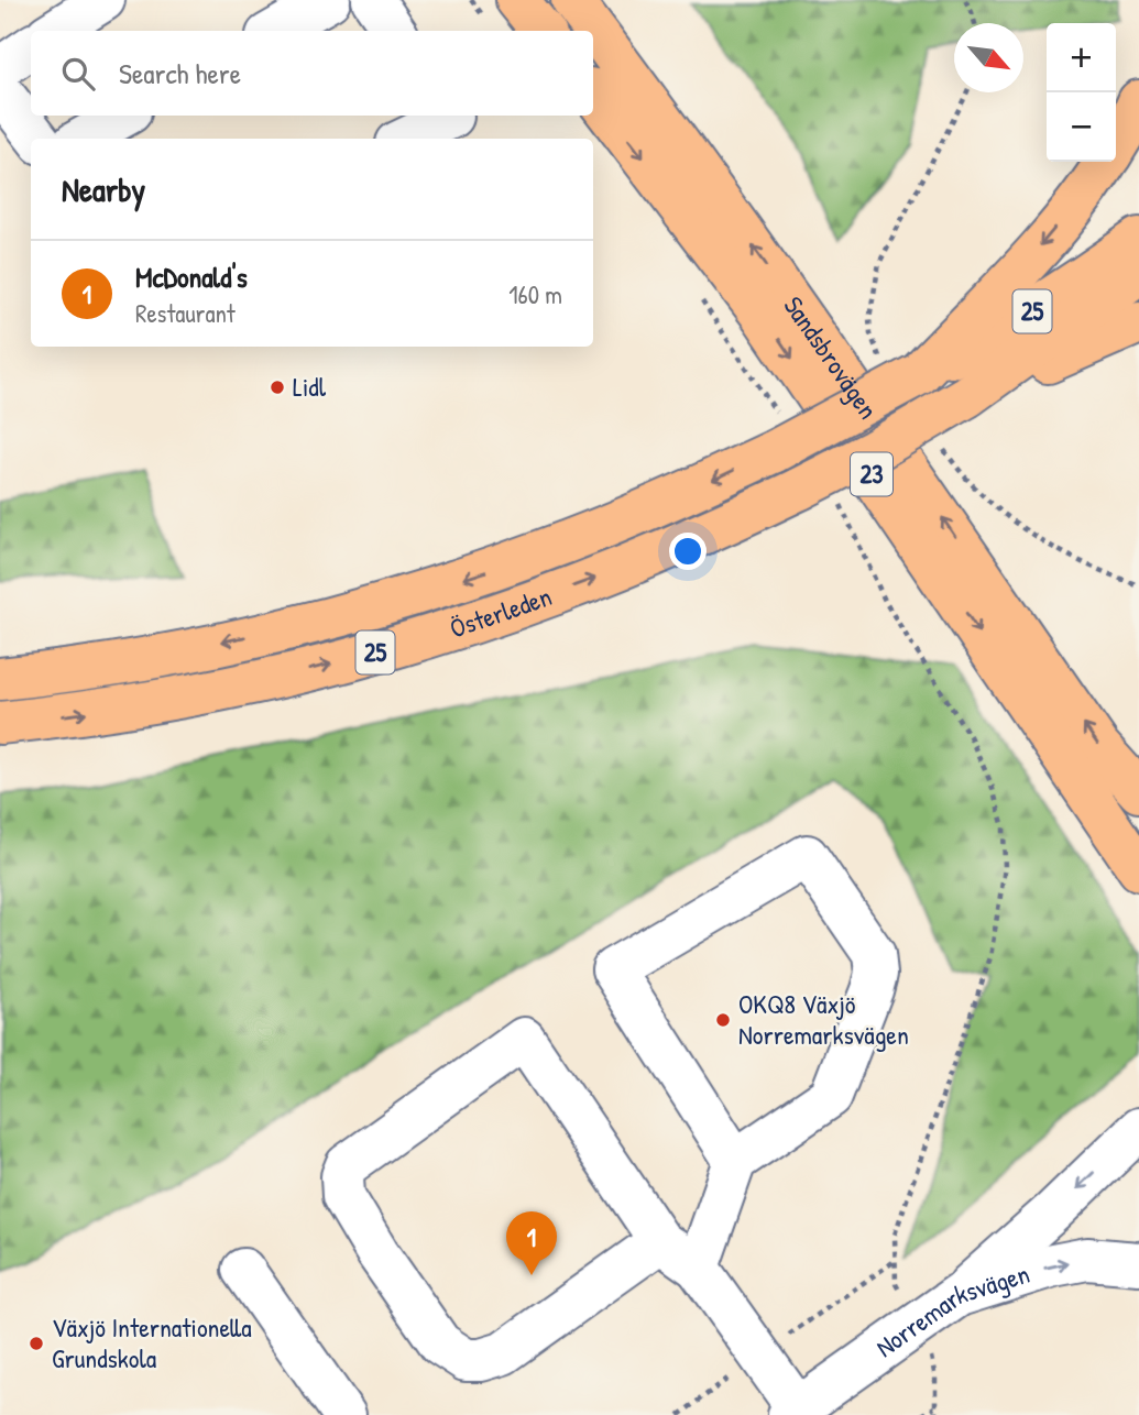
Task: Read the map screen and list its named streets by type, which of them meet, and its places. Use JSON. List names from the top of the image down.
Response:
{
  "streets": {
    "main road": [
      "25",
      "Sandsbrovägen",
      "23",
      "Österleden"
    ],
    "street": ["Norremarksvägen"]
  },
  "crossings": [
    ["25", "Österleden"]
  ],
  "one_way": ["Norremarksvägen"],
  "places": ["Lidl", "OKQ8 Växjö Norremarksvägen", "Växjö Internationella Grundskola"],
  "north": "bottom right",
  "page": {
    "map_buttons": ["+", "−"],
    "search": "Search here",
    "heading": "Nearby",
    "list": [
      {
        "mark": "1",
        "name": "McDonald's",
        "note": "Restaurant",
        "value": "160 m"
      }
    ],
    "pins": "1"
  }
}
